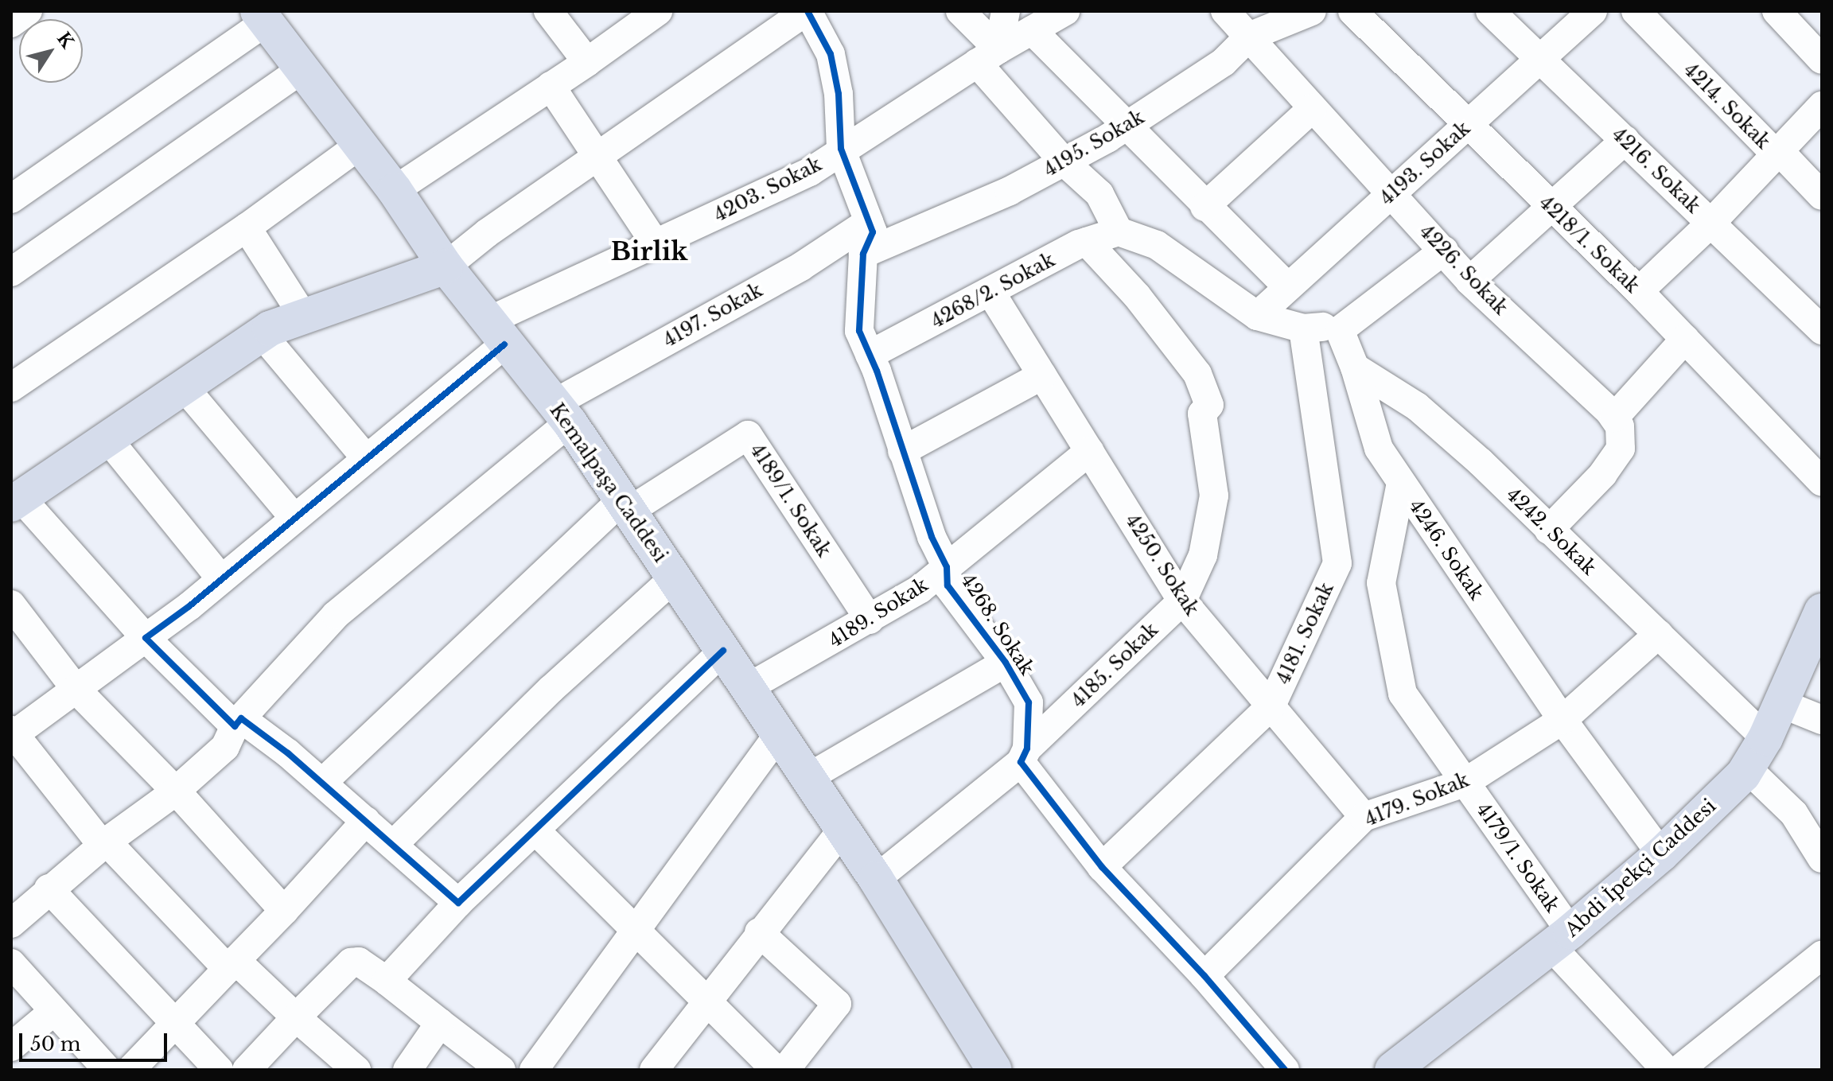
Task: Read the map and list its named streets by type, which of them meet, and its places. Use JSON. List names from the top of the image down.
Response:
{
  "streets": {
    "main road": ["Kemalpaşa Caddesi", "Abdi İpekçi Caddesi"],
    "street": [
      "4214. Sokak",
      "4195. Sokak",
      "4193. Sokak",
      "4216. Sokak",
      "4203. Sokak",
      "4218/1. Sokak",
      "4226. Sokak",
      "4268/2. Sokak",
      "4197. Sokak",
      "4189/1. Sokak",
      "4242. Sokak",
      "4246. Sokak",
      "4250. Sokak",
      "4189. Sokak",
      "4268. Sokak",
      "4181. Sokak",
      "4185. Sokak",
      "4179. Sokak",
      "4179/1. Sokak"
    ]
  },
  "crossings": [
    ["4195. Sokak", "4226. Sokak"],
    ["4195. Sokak", "4268. Sokak"],
    ["4193. Sokak", "4216. Sokak"],
    ["4193. Sokak", "4218/1. Sokak"],
    ["4193. Sokak", "4226. Sokak"],
    ["4203. Sokak", "Kemalpaşa Caddesi"],
    ["4203. Sokak", "4268. Sokak"],
    ["4268/2. Sokak", "4250. Sokak"],
    ["4268/2. Sokak", "4268. Sokak"],
    ["4268/2. Sokak", "4185. Sokak"],
    ["4197. Sokak", "Kemalpaşa Caddesi"],
    ["4197. Sokak", "4268. Sokak"],
    ["Kemalpaşa Caddesi", "4189/1. Sokak"],
    ["Kemalpaşa Caddesi", "4189. Sokak"],
    ["Kemalpaşa Caddesi", "4185. Sokak"],
    ["4189/1. Sokak", "4189. Sokak"],
    ["4242. Sokak", "4246. Sokak"],
    ["4242. Sokak", "Abdi İpekçi Caddesi"],
    ["4246. Sokak", "4179. Sokak"],
    ["4246. Sokak", "4179/1. Sokak"],
    ["4246. Sokak", "Abdi İpekçi Caddesi"],
    ["4250. Sokak", "4189. Sokak"],
    ["4250. Sokak", "4181. Sokak"],
    ["4250. Sokak", "4185. Sokak"],
    ["4250. Sokak", "4179. Sokak"],
    ["4189. Sokak", "4268. Sokak"],
    ["4268. Sokak", "4185. Sokak"],
    ["4179. Sokak", "4179/1. Sokak"],
    ["4179/1. Sokak", "Abdi İpekçi Caddesi"]
  ],
  "districts": ["Birlik"],
  "scale_bar": "50 m",
  "north": "top right"
}
